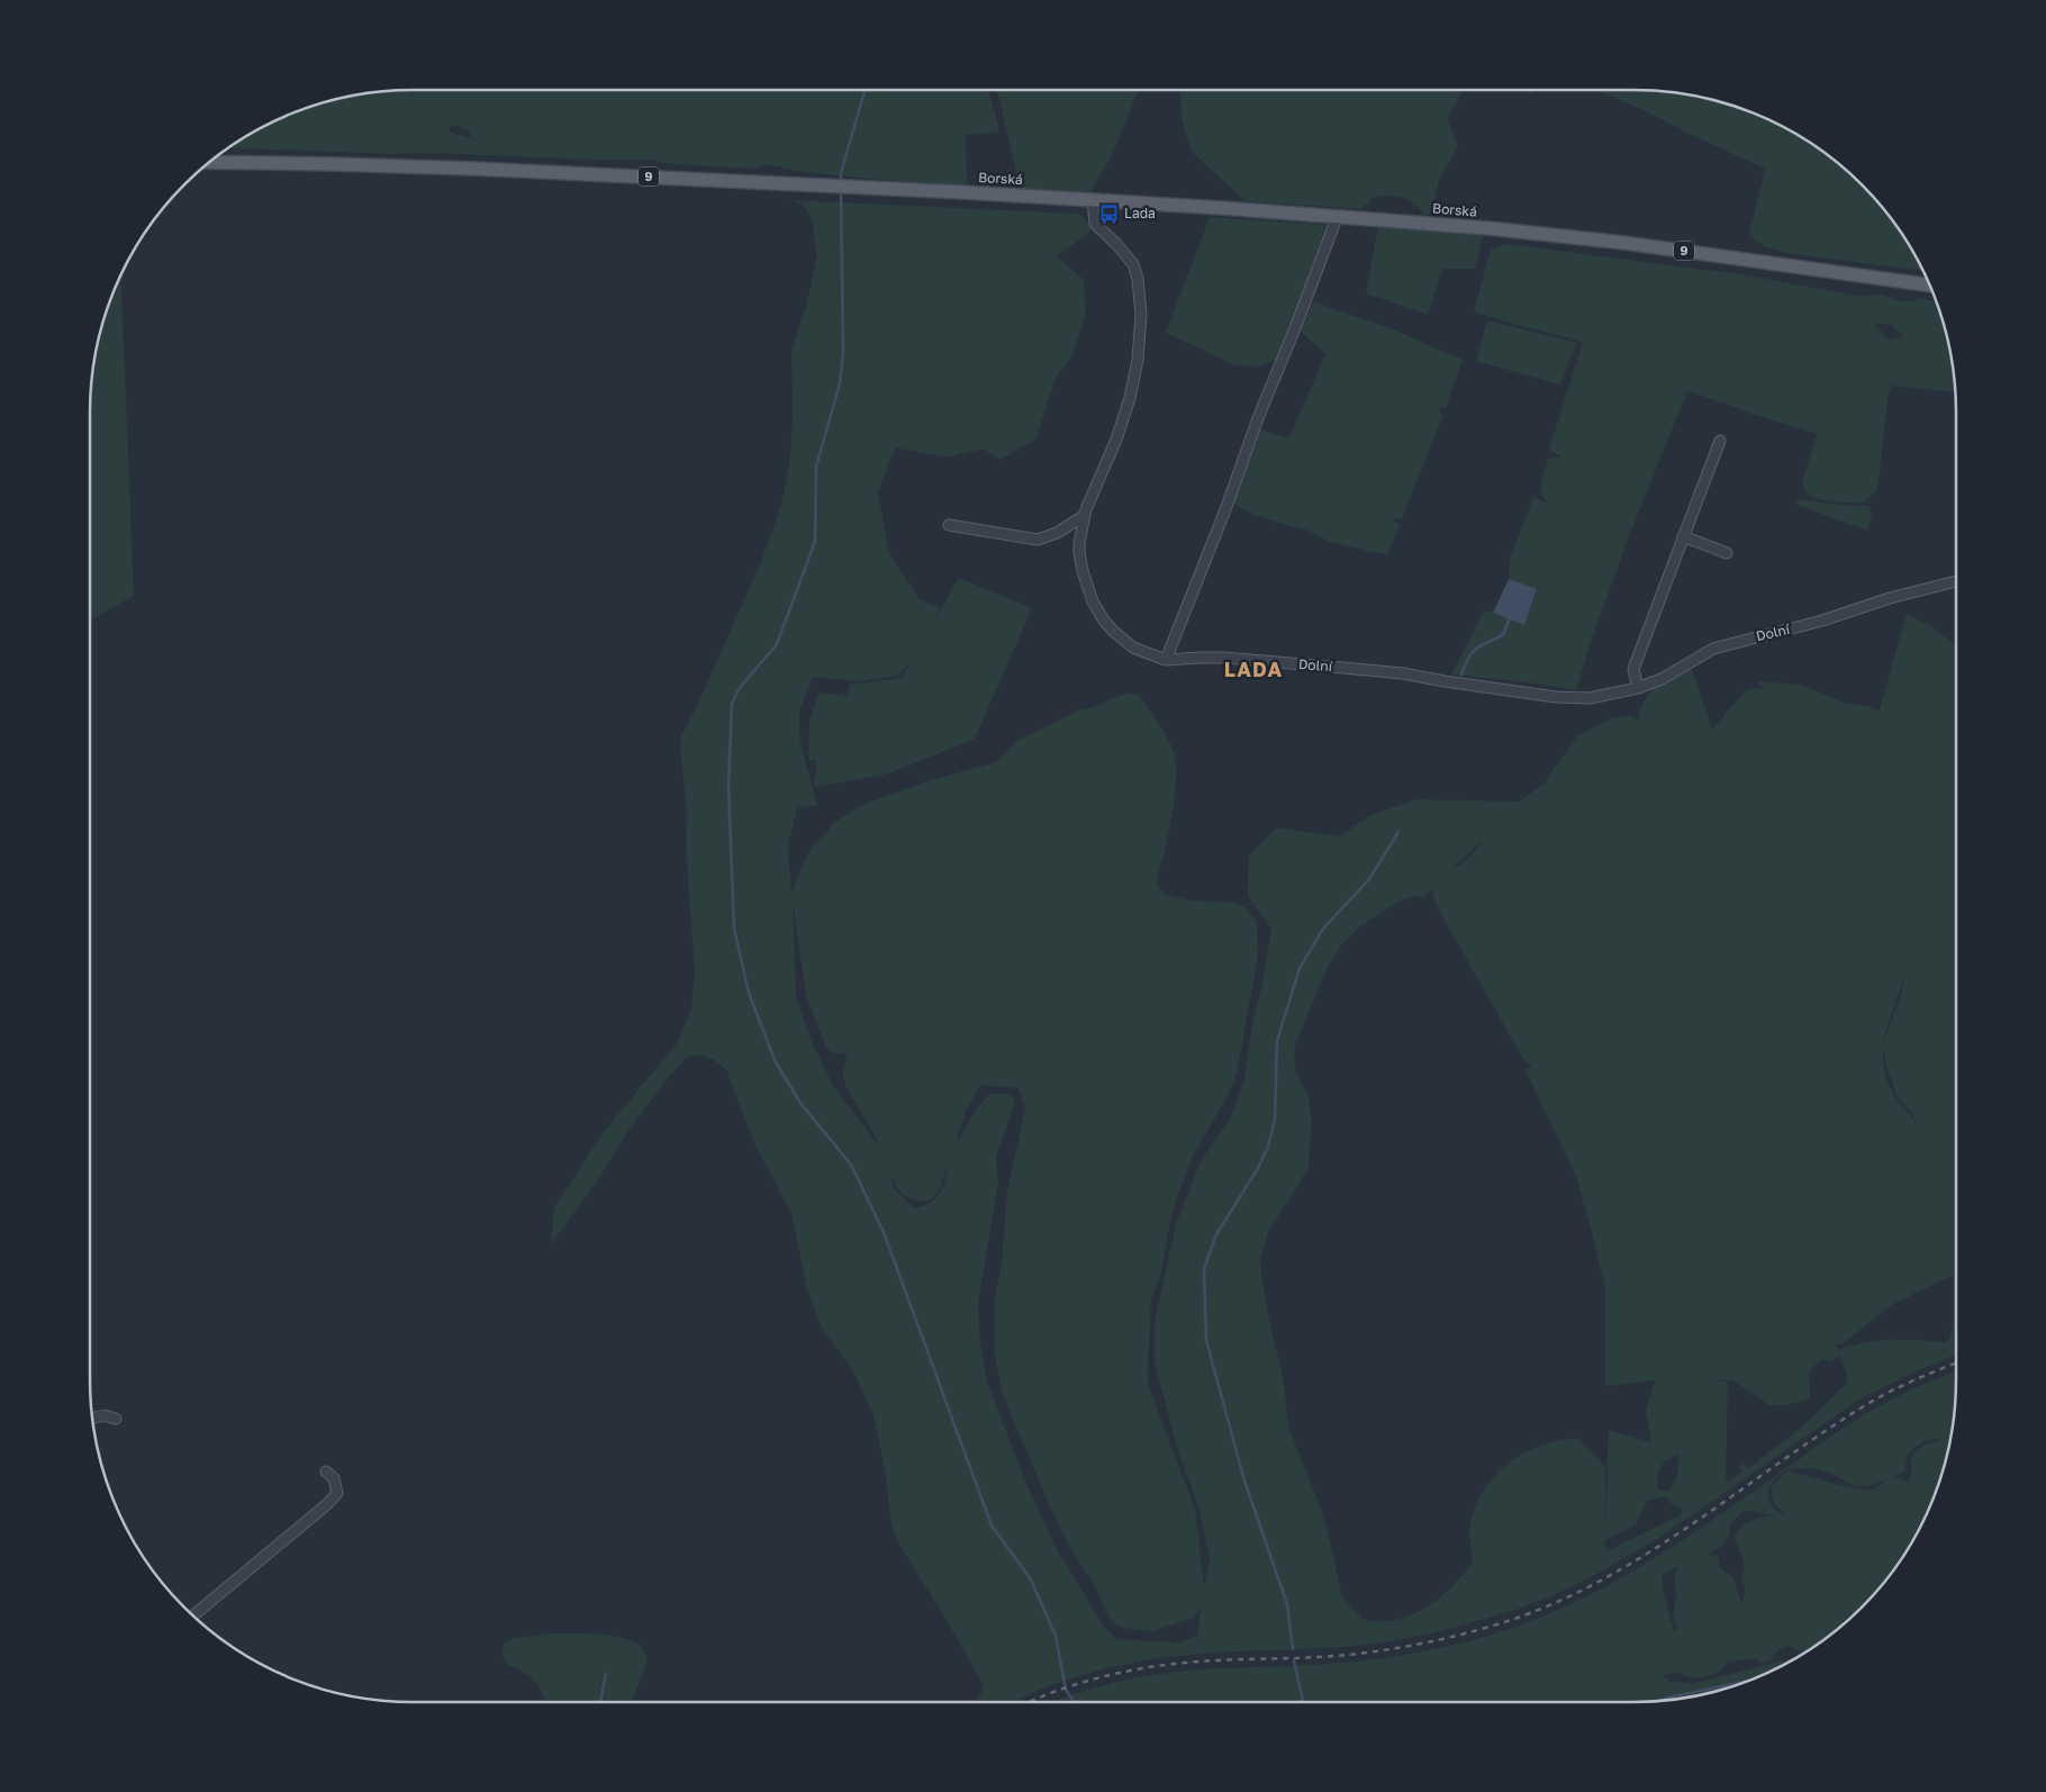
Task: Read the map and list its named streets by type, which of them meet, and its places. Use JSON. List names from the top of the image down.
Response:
{
  "streets": {
    "main road": ["9", "Borská"],
    "street": ["Dolní"]
  },
  "crossings": [
    ["Borská", "Dolní"]
  ],
  "districts": ["LADA"],
  "places": {
    "bus stop": ["Lada"]
  }
}
